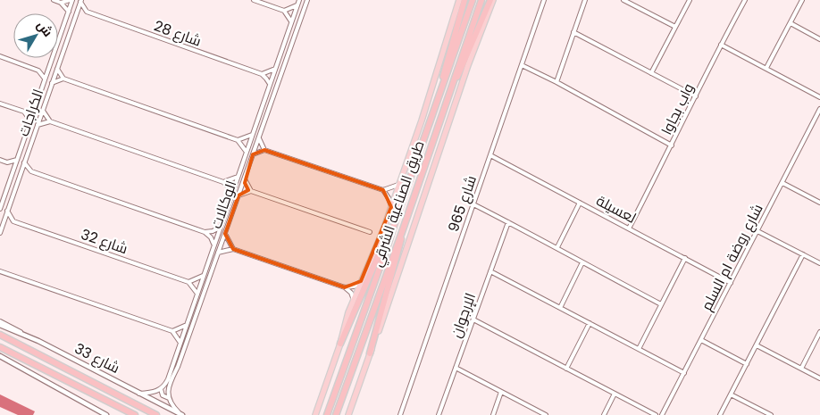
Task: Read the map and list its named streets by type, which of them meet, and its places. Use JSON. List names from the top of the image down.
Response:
{
  "streets": {
    "highway": ["طريق الصناعية الشرقي", "شارع 33"],
    "street": [
      "شارع 28",
      "واب بجاوا",
      "الكراجات",
      "شارع 965",
      "الوكالات",
      "لعسيلة",
      "شارع 32",
      "شارع روضة ام السلم",
      "الإرجوان"
    ]
  },
  "crossings": [
    ["شارع 28", "الوكالات"],
    ["واب بجاوا", "لعسيلة"],
    ["شارع 965", "لعسيلة"],
    ["لعسيلة", "شارع روضة ام السلم"]
  ],
  "north": "top right"
}
